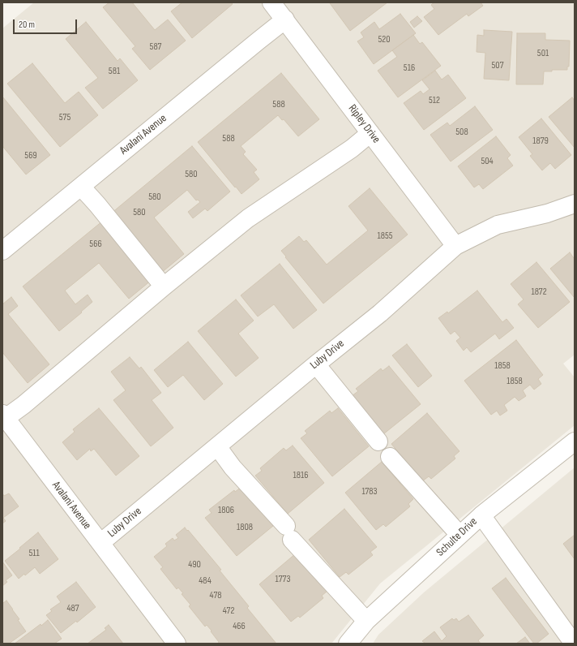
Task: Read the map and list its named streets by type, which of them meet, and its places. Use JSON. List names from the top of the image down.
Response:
{
  "streets": {
    "street": [
      "Ripley Drive",
      "Avalani Avenue",
      "Luby Drive",
      "Schulte Drive"
    ]
  },
  "crossings": [
    ["Ripley Drive", "Avalani Avenue"],
    ["Ripley Drive", "Luby Drive"],
    ["Avalani Avenue", "Luby Drive"]
  ],
  "house_numbers": [
    "520",
    "587",
    "501",
    "507",
    "516",
    "581",
    "512",
    "588",
    "575",
    "508",
    "588",
    "1879",
    "569",
    "504",
    "580",
    "580",
    "580",
    "1855",
    "566",
    "1872",
    "1858",
    "1858",
    "1816",
    "1783",
    "1806",
    "1808",
    "511",
    "490",
    "1773",
    "484",
    "478",
    "487",
    "472",
    "466"
  ],
  "scale_bar": "20 m"
}
